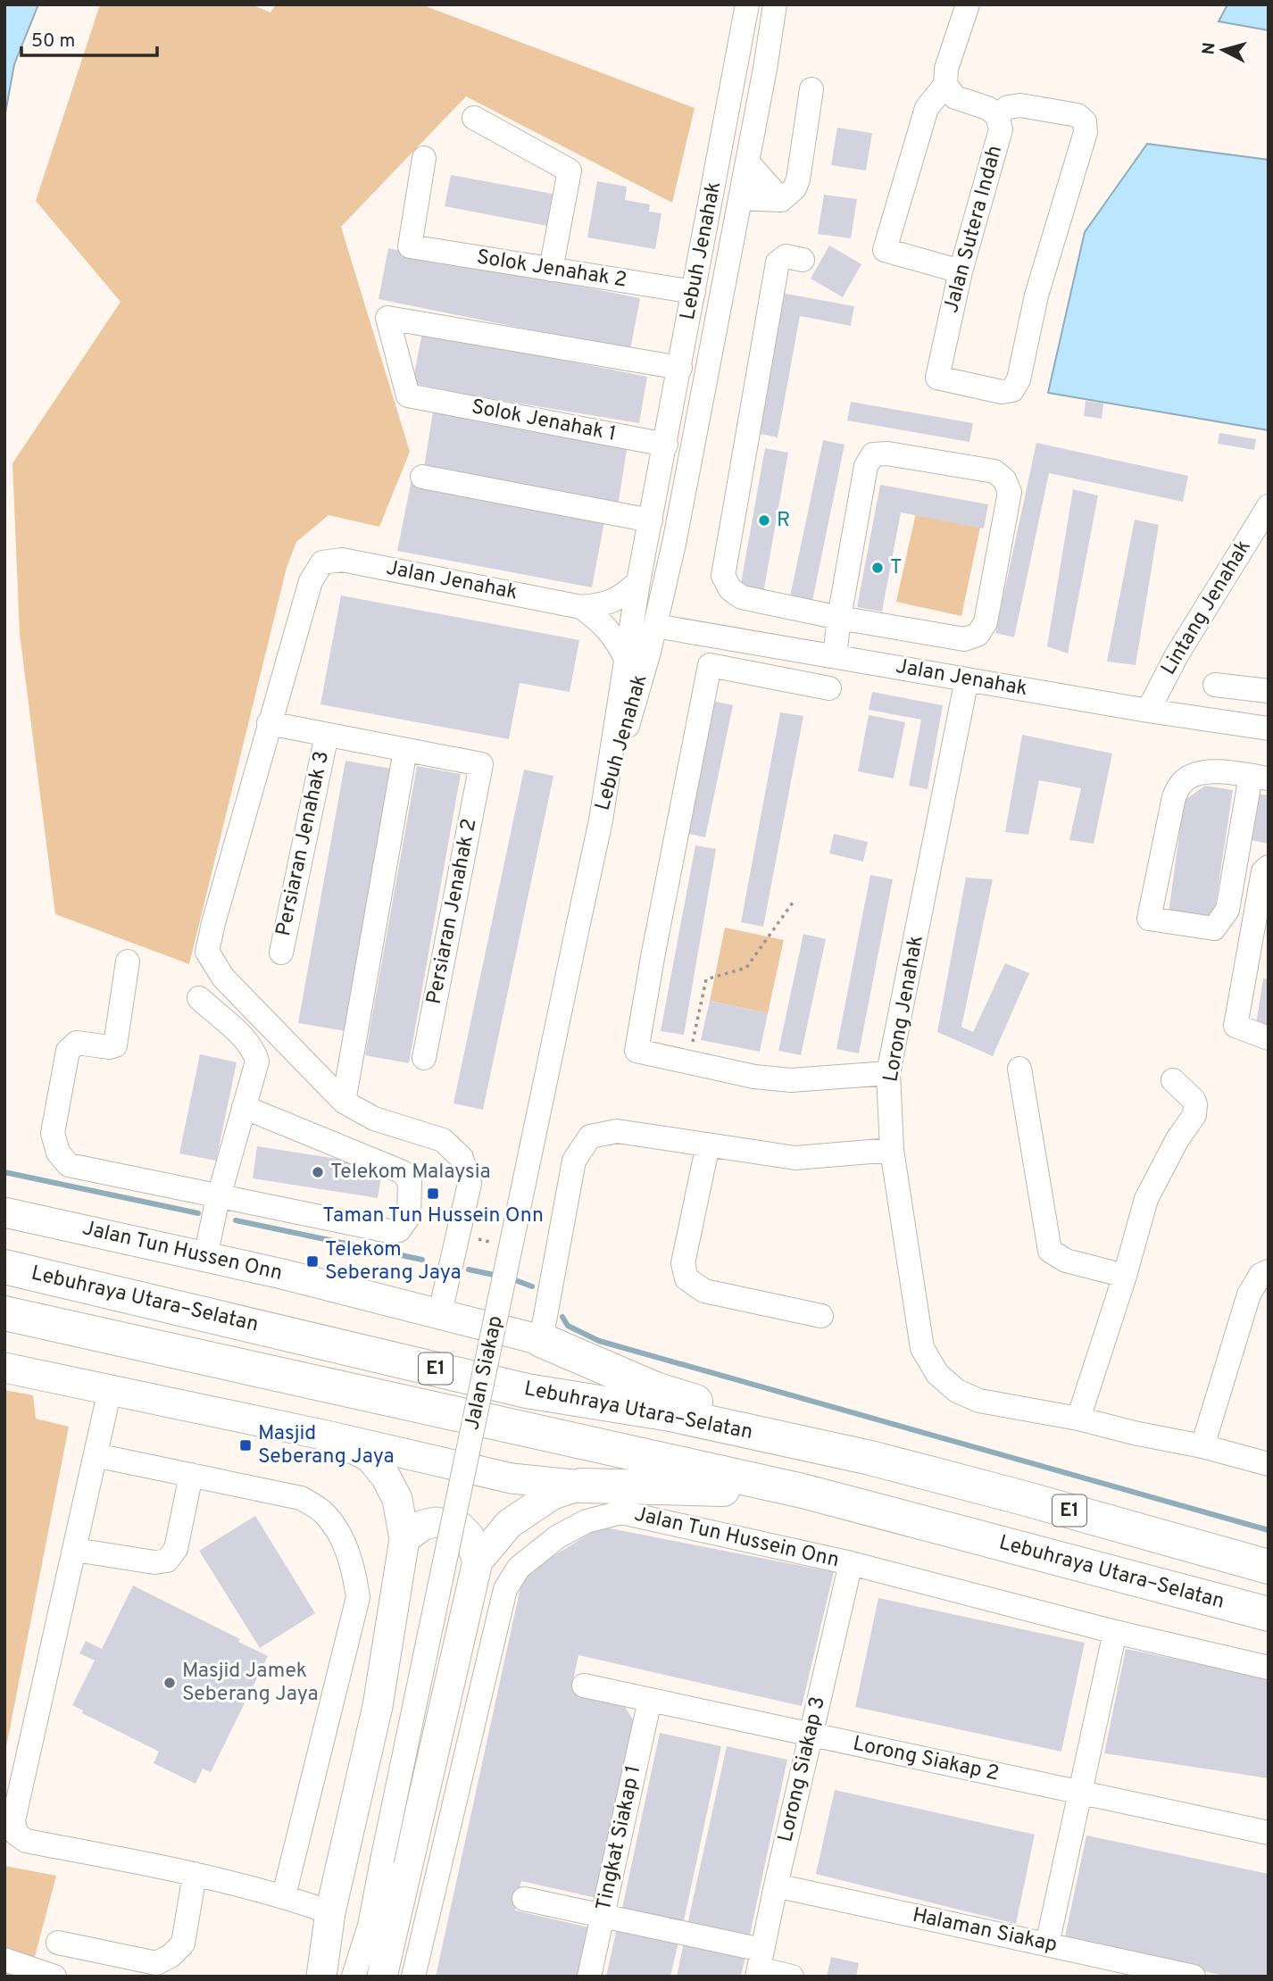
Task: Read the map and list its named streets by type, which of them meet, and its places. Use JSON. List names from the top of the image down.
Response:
{
  "streets": {
    "highway": ["Lebuhraya Utara–Selatan", "E1"],
    "main road": ["Jalan Tun Hussen Onn"],
    "street": [
      "Jalan Sutera Indah",
      "Lebuh Jenahak",
      "Solok Jenahak 2",
      "Solok Jenahak 1",
      "Jalan Jenahak",
      "Lintang Jenahak",
      "Persiaran Jenahak 3",
      "Persiaran Jenahak 2",
      "Lorong Jenahak",
      "Jalan Siakap",
      "Jalan Tun Hussein Onn",
      "Lorong Siakap 2",
      "Lorong Siakap 3",
      "Tingkat Siakap 1",
      "Halaman Siakap"
    ]
  },
  "crossings": [
    ["Lebuh Jenahak", "Solok Jenahak 2"],
    ["Lebuh Jenahak", "Solok Jenahak 1"],
    ["Lebuh Jenahak", "Jalan Jenahak"],
    ["Lebuh Jenahak", "Jalan Siakap"],
    ["Jalan Jenahak", "Lintang Jenahak"],
    ["Jalan Jenahak", "Lorong Jenahak"],
    ["Jalan Tun Hussein Onn", "Lorong Siakap 3"],
    ["Lorong Siakap 2", "Lorong Siakap 3"],
    ["Lorong Siakap 2", "Tingkat Siakap 1"],
    ["Lorong Siakap 3", "Halaman Siakap"]
  ],
  "places": {
    "other": [
      "R",
      "T",
      "Telekom Malaysia",
      "Masjid Jamek Seberang Jaya"
    ],
    "transit": ["Taman Tun Hussein Onn", "Telekom Seberang Jaya", "Masjid Seberang Jaya"]
  },
  "scale_bar": "50 m",
  "north": "left"
}
